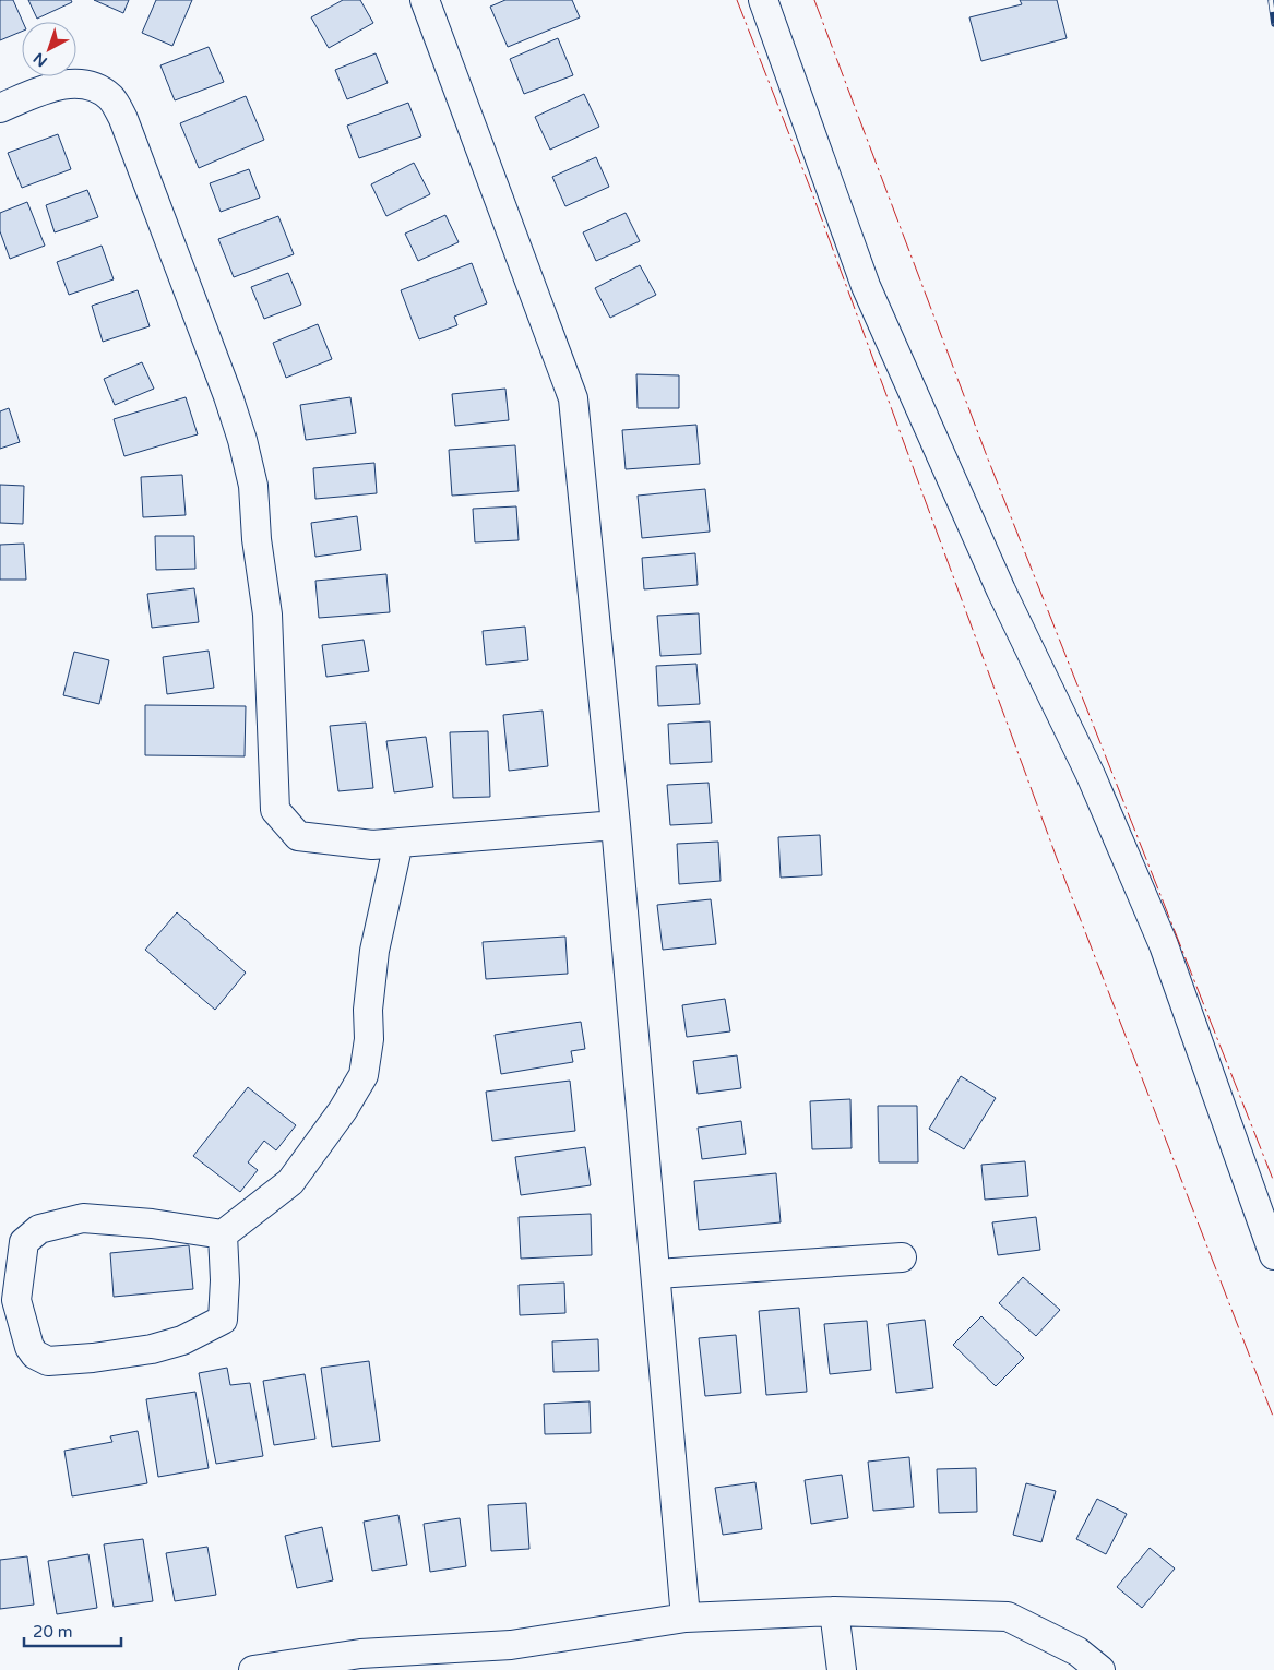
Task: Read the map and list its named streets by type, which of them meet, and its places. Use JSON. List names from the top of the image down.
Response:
{
  "scale_bar": "20 m",
  "north": "bottom left"
}
